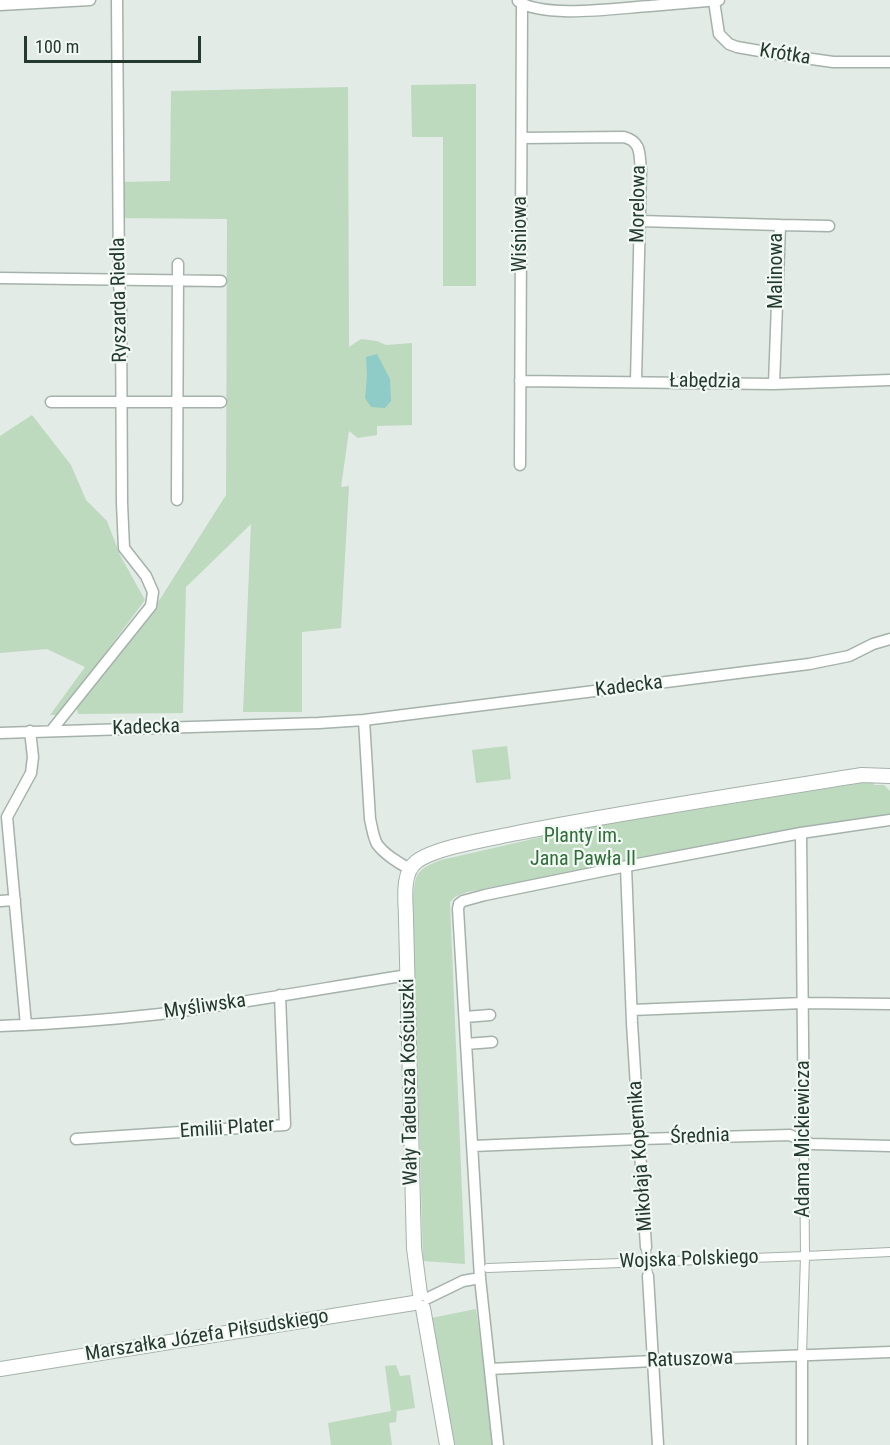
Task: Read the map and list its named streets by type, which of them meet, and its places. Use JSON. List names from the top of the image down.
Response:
{
  "streets": {
    "street": [
      "Krótka",
      "Morelowa",
      "Wiśniowa",
      "Malinowa",
      "Ryszarda Riedla",
      "Łabędzia",
      "Kadecka",
      "Myśliwska",
      "Wały Tadeusza Kościuszki",
      "Emilii Plater",
      "Średnia",
      "Adama Mickiewicza",
      "Mikołaja Kopernika",
      "Wojska Polskiego",
      "Marszałka Józefa Piłsudskiego",
      "Ratuszowa"
    ]
  },
  "crossings": [
    ["Morelowa", "Wiśniowa"],
    ["Morelowa", "Malinowa"],
    ["Morelowa", "Łabędzia"],
    ["Wiśniowa", "Łabędzia"],
    ["Malinowa", "Łabędzia"],
    ["Ryszarda Riedla", "Kadecka"],
    ["Myśliwska", "Wały Tadeusza Kościuszki"],
    ["Myśliwska", "Emilii Plater"],
    ["Wały Tadeusza Kościuszki", "Marszałka Józefa Piłsudskiego"],
    ["Średnia", "Adama Mickiewicza"],
    ["Średnia", "Mikołaja Kopernika"],
    ["Adama Mickiewicza", "Wojska Polskiego"],
    ["Adama Mickiewicza", "Ratuszowa"],
    ["Mikołaja Kopernika", "Wojska Polskiego"],
    ["Mikołaja Kopernika", "Ratuszowa"]
  ],
  "parks": ["Planty im. Jana Pawła II"],
  "scale_bar": "100 m"
}
